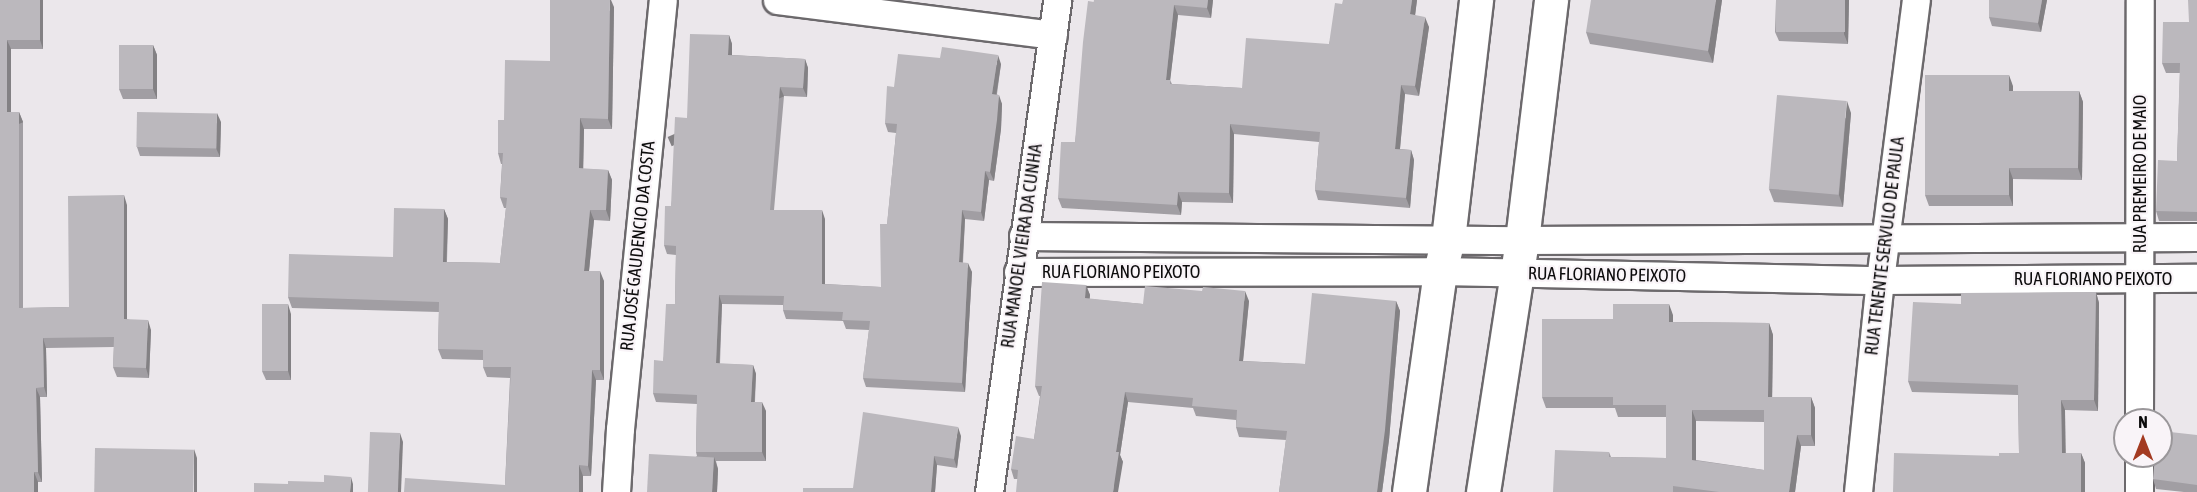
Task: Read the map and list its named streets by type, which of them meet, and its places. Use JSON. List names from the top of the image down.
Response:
{
  "streets": {
    "street": [
      "RUA PREMEIRO DE MAIO",
      "RUA JOSÉ GAUDENCIO DA COSTA",
      "RUA MANOEL VIEIRA DA CUNHA",
      "RUA TENENTE SERVULO DE PAULA",
      "RUA FLORIANO PEIXOTO"
    ]
  },
  "crossings": [
    ["RUA PREMEIRO DE MAIO", "RUA FLORIANO PEIXOTO"],
    ["RUA MANOEL VIEIRA DA CUNHA", "RUA FLORIANO PEIXOTO"],
    ["RUA TENENTE SERVULO DE PAULA", "RUA FLORIANO PEIXOTO"]
  ],
  "north": "top"
}
